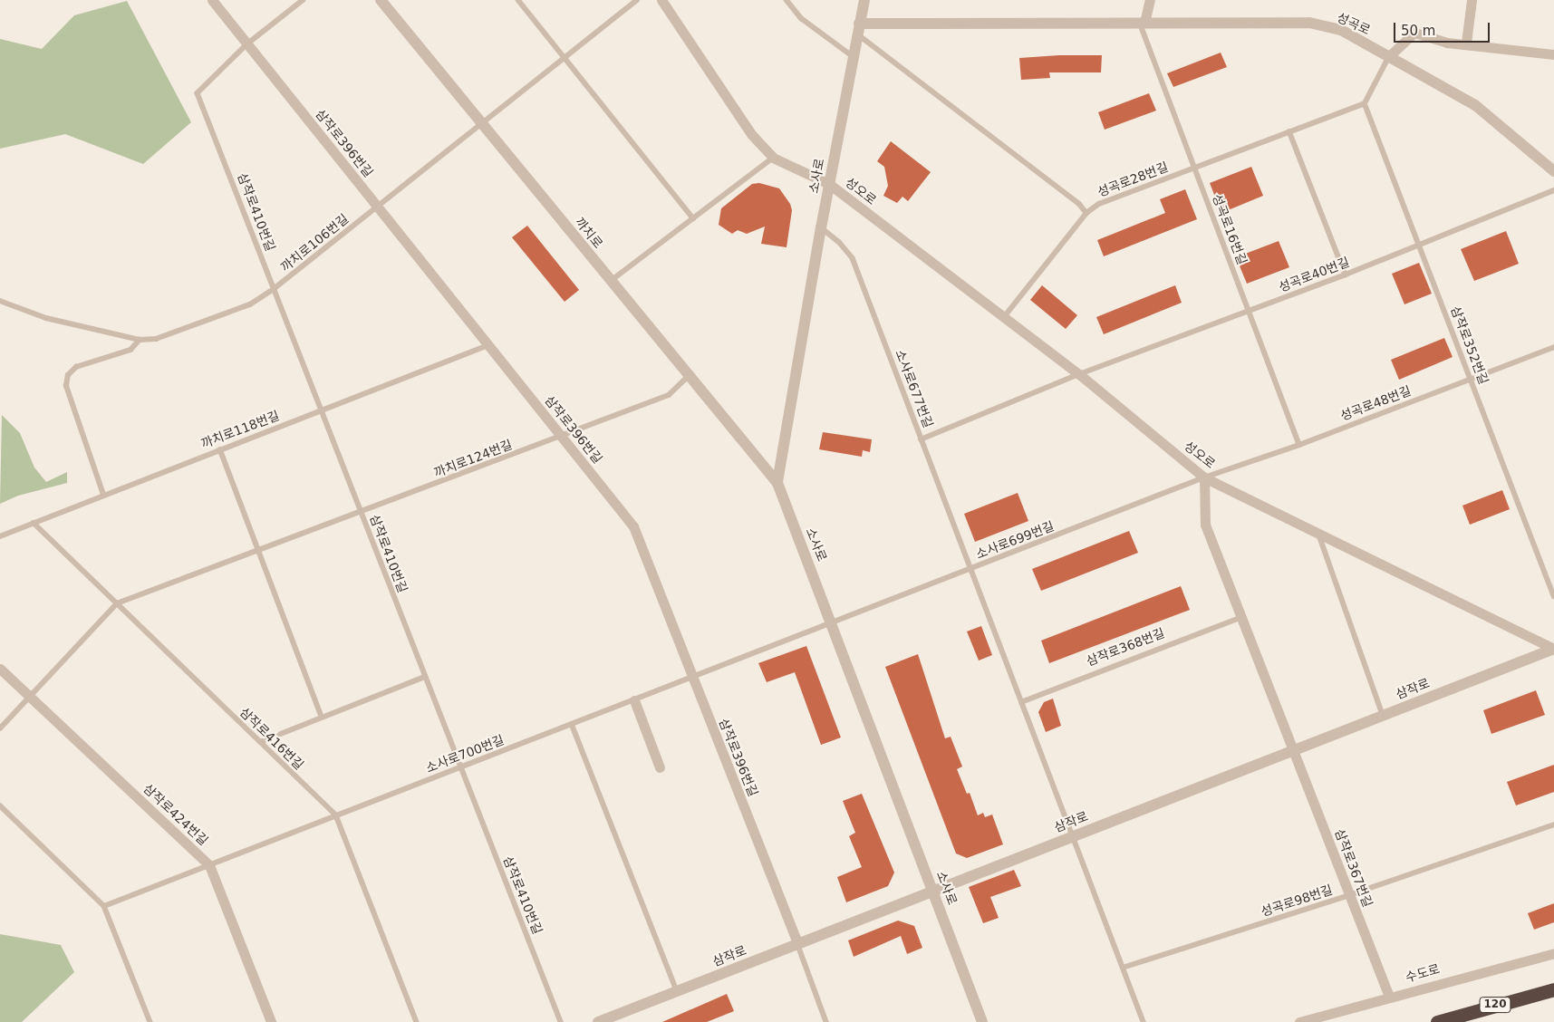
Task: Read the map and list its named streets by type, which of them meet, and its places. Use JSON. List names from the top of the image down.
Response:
{
  "streets": {
    "highway": ["120"],
    "street": [
      "성곡로",
      "삼작로396번길",
      "소사로",
      "성오로",
      "까치로",
      "삼작로",
      "삼작로424번길",
      "삼작로367번길",
      "수도로"
    ],
    "lane": [
      "성곡로28번길",
      "삼작로410번길",
      "성곡로16번길",
      "까치로106번길",
      "성곡로40번길",
      "삼작로352번길",
      "소사로677번길",
      "성곡로48번길",
      "까치로118번길",
      "까치로124번길",
      "소사로699번길",
      "삼작로368번길",
      "삼작로416번길",
      "소사로700번길",
      "성곡로98번길"
    ]
  },
  "crossings": [
    ["성곡로", "소사로"],
    ["성곡로", "성곡로16번길"],
    ["삼작로396번길", "삼작로410번길"],
    ["삼작로396번길", "까치로106번길"],
    ["삼작로396번길", "까치로118번길"],
    ["삼작로396번길", "까치로124번길"],
    ["삼작로396번길", "삼작로"],
    ["삼작로396번길", "소사로700번길"],
    ["소사로", "성오로"],
    ["소사로", "까치로"],
    ["소사로", "소사로677번길"],
    ["소사로", "소사로699번길"],
    ["소사로", "삼작로"],
    ["소사로", "소사로700번길"],
    ["성곡로28번길", "성오로"],
    ["성곡로28번길", "성곡로16번길"],
    ["성곡로28번길", "삼작로352번길"],
    ["성오로", "성곡로40번길"],
    ["성오로", "성곡로48번길"],
    ["성오로", "소사로699번길"],
    ["성오로", "삼작로"],
    ["삼작로410번길", "까치로106번길"],
    ["삼작로410번길", "까치로118번길"],
    ["삼작로410번길", "까치로124번길"],
    ["삼작로410번길", "소사로700번길"],
    ["성곡로16번길", "성곡로40번길"],
    ["성곡로16번길", "성곡로48번길"],
    ["까치로", "까치로106번길"],
    ["까치로", "까치로124번길"],
    ["까치로106번길", "까치로118번길"],
    ["성곡로40번길", "삼작로352번길"],
    ["삼작로352번길", "성곡로48번길"],
    ["소사로677번길", "소사로699번길"],
    ["소사로677번길", "삼작로368번길"],
    ["소사로677번길", "삼작로"],
    ["소사로677번길", "성곡로98번길"],
    ["성곡로48번길", "소사로699번길"],
    ["까치로118번길", "삼작로416번길"],
    ["까치로124번길", "삼작로416번길"],
    ["까치로124번길", "삼작로424번길"],
    ["소사로699번길", "소사로700번길"],
    ["삼작로", "삼작로367번길"],
    ["삼작로416번길", "소사로700번길"],
    ["소사로700번길", "삼작로424번길"],
    ["삼작로367번길", "성곡로98번길"],
    ["삼작로367번길", "수도로"]
  ],
  "scale_bar": "50 m"
}
